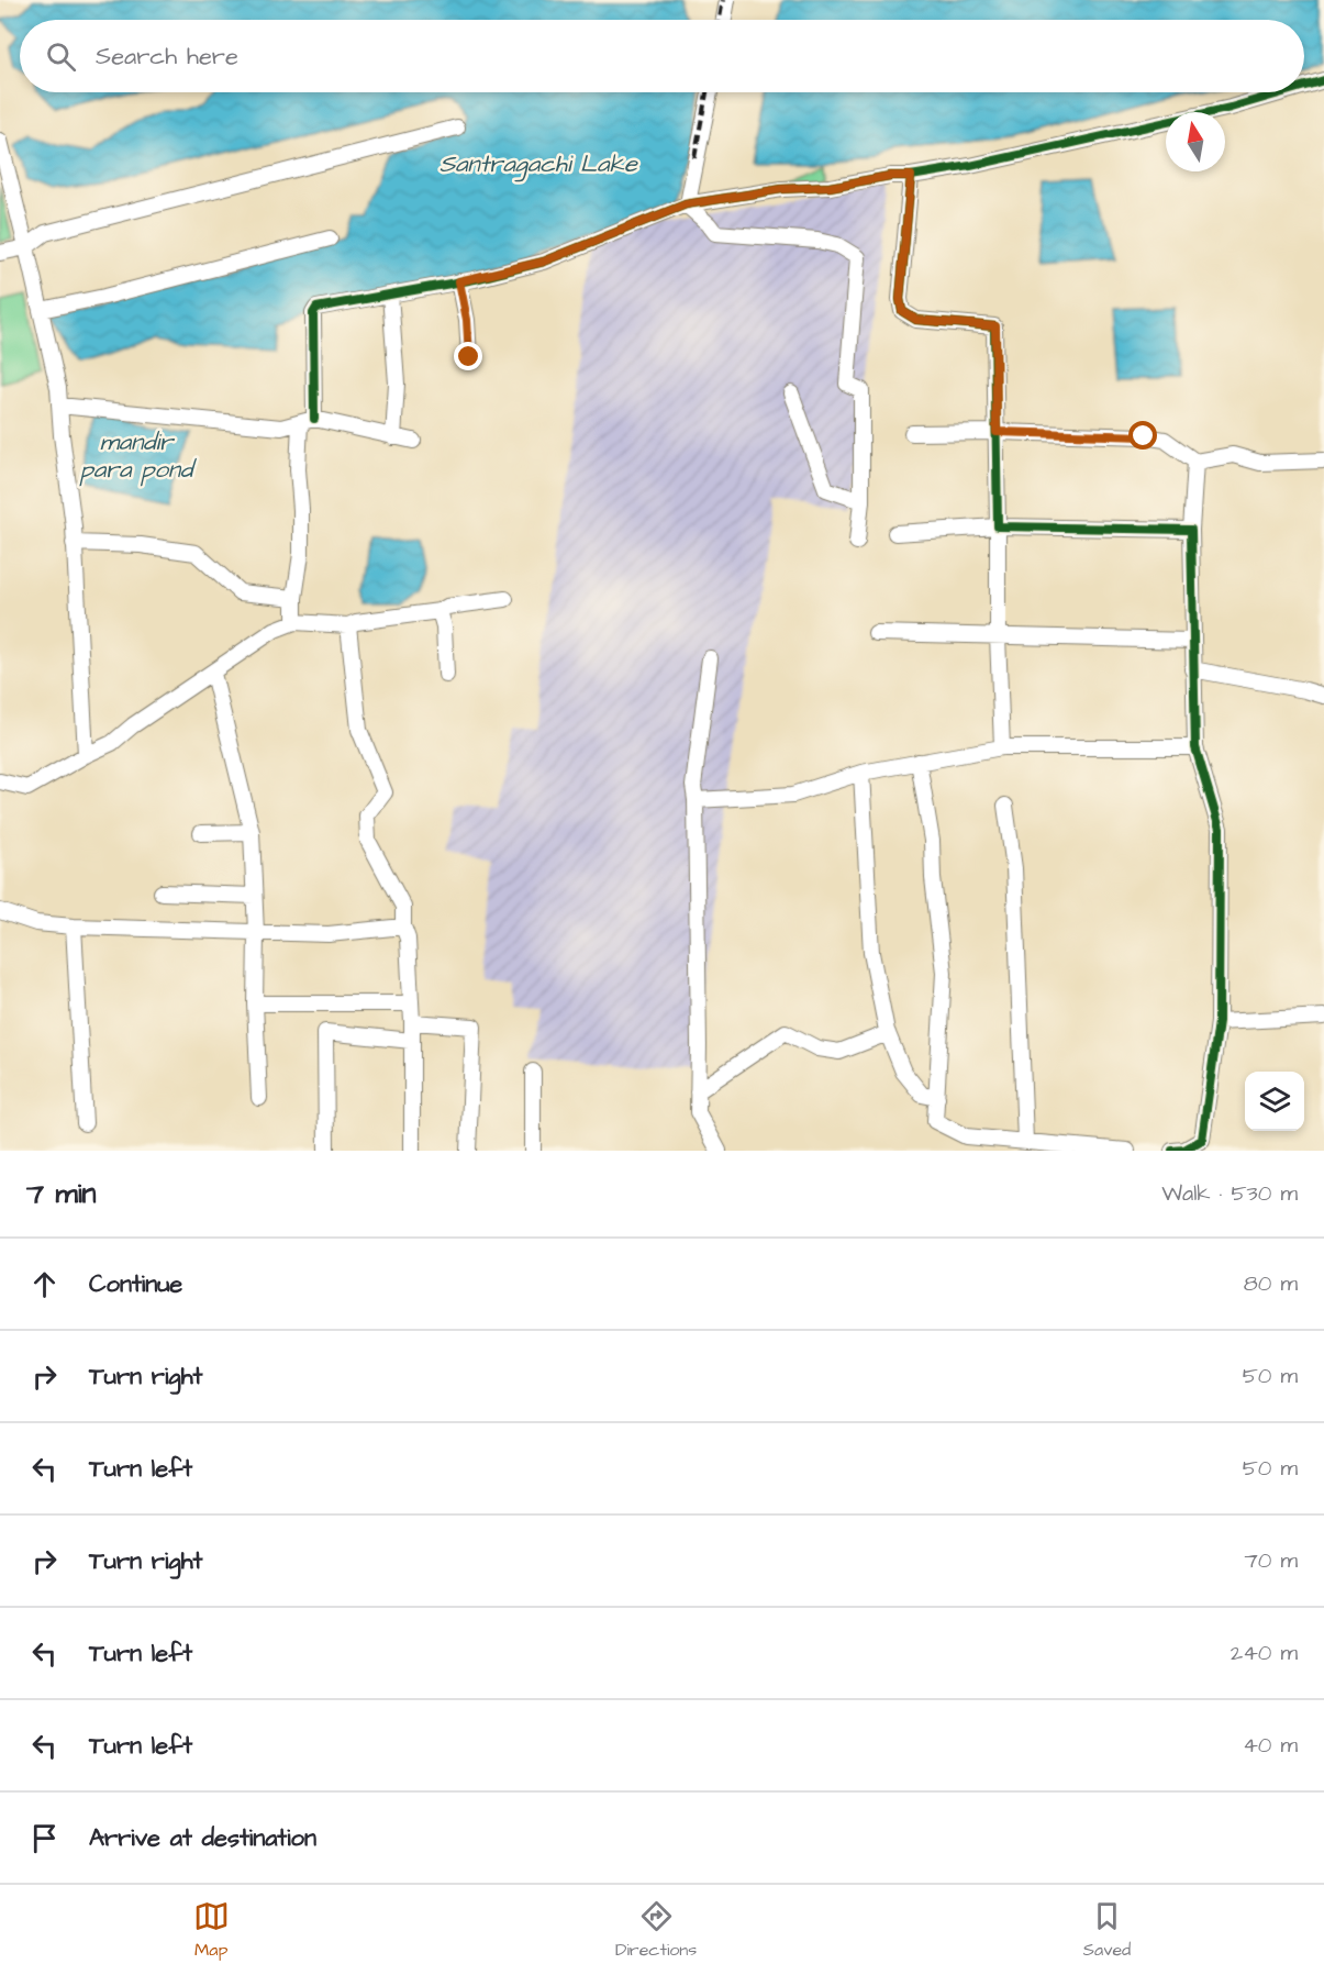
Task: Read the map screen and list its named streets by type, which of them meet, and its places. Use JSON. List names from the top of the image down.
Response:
{
  "water": ["Santragachi Lake", "mandir para pond"],
  "north": "top",
  "page": {
    "search": "Search here",
    "heading": ["7 min", "Walk · 530 m"],
    "list": [
      ["Continue", "80 m"],
      ["Turn right", "50 m"],
      ["Turn left", "50 m"],
      ["Turn right", "70 m"],
      ["Turn left", "240 m"],
      ["Turn left", "40 m"],
      "Arrive at destination"
    ],
    "nav": ["Map", "Directions", "Saved"]
  }
}
